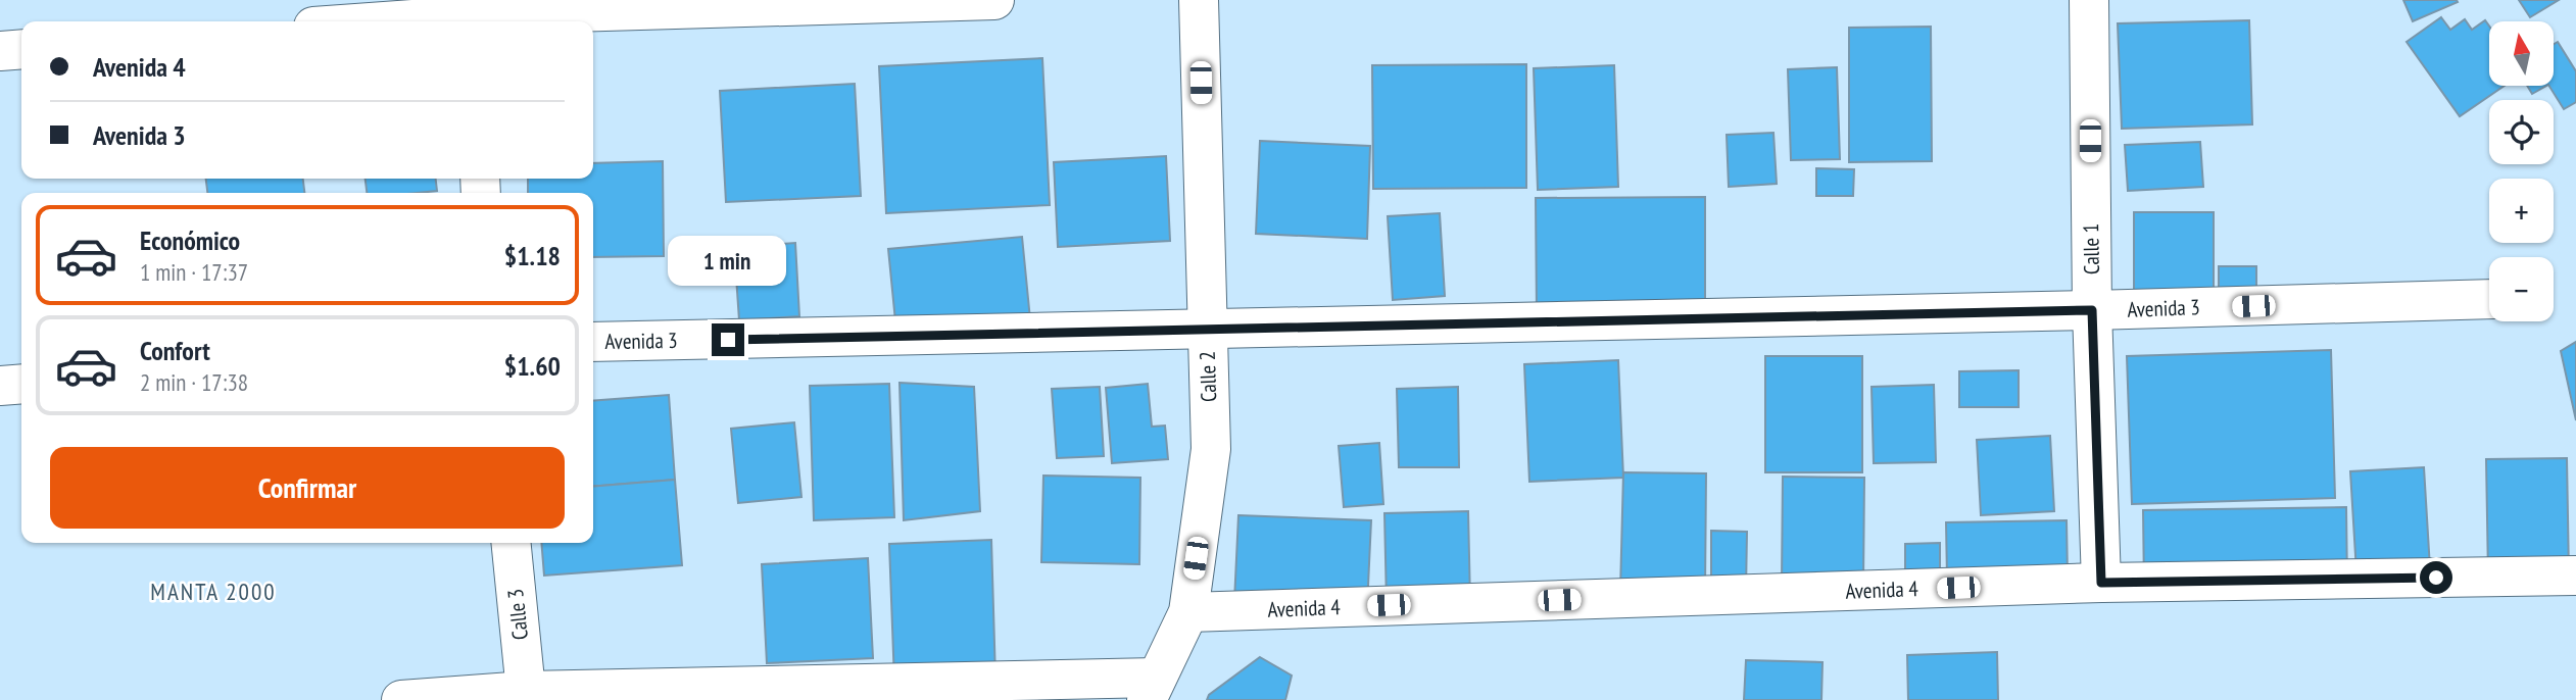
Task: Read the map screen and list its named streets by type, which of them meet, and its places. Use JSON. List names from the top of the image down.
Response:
{
  "streets": {
    "street": [
      "Calle 1",
      "Avenida 3",
      "Calle 2",
      "Avenida 4",
      "Calle 3"
    ]
  },
  "crossings": [
    ["Calle 1", "Avenida 3"],
    ["Calle 1", "Avenida 4"],
    ["Avenida 3", "Calle 2"],
    ["Calle 2", "Avenida 4"]
  ],
  "districts": ["MANTA 2000"],
  "north": "top",
  "page": {
    "map_buttons": ["+", "−"],
    "banner": ["Avenida 4", "Avenida 3"],
    "list": [
      {
        "name": "Económico",
        "note": "1 min · 17:37",
        "value": "$1.18"
      },
      {
        "name": "Confort",
        "note": "2 min · 17:38",
        "value": "$1.60"
      }
    ],
    "bubble": "1 min",
    "buttons": "Confirmar"
  }
}
